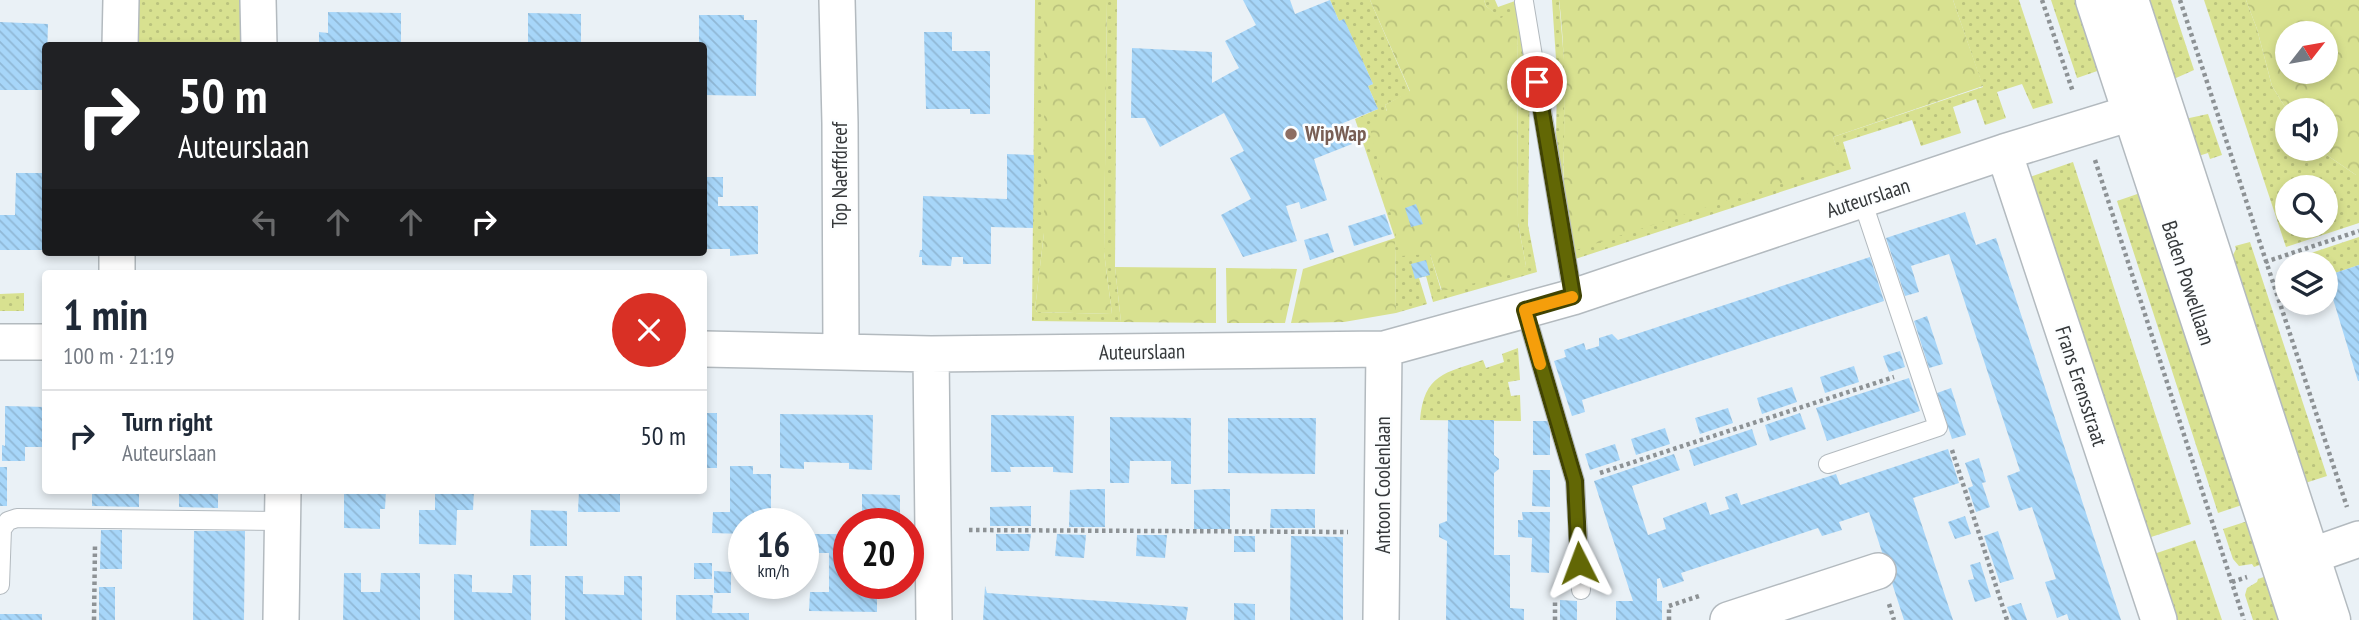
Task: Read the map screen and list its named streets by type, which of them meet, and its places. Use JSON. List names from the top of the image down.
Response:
{
  "streets": {
    "street": [
      "Top Naeffdreef",
      "Auteurslaan",
      "Baden Powelllaan",
      "Frans Erensstraat",
      "Antoon Coolenlaan"
    ]
  },
  "crossings": [
    ["Top Naeffdreef", "Auteurslaan"],
    ["Auteurslaan", "Baden Powelllaan"],
    ["Auteurslaan", "Frans Erensstraat"],
    ["Auteurslaan", "Antoon Coolenlaan"]
  ],
  "places": ["WipWap"],
  "north": "top right",
  "page": {
    "turn": ["50 m", "Auteurslaan"],
    "heading": ["1 min", "100 m · 21:19"],
    "list": [
      {
        "name": "Turn right",
        "note": "Auteurslaan",
        "value": "50 m"
      }
    ],
    "speed": "16 km/h",
    "limit": "20"
  }
}
